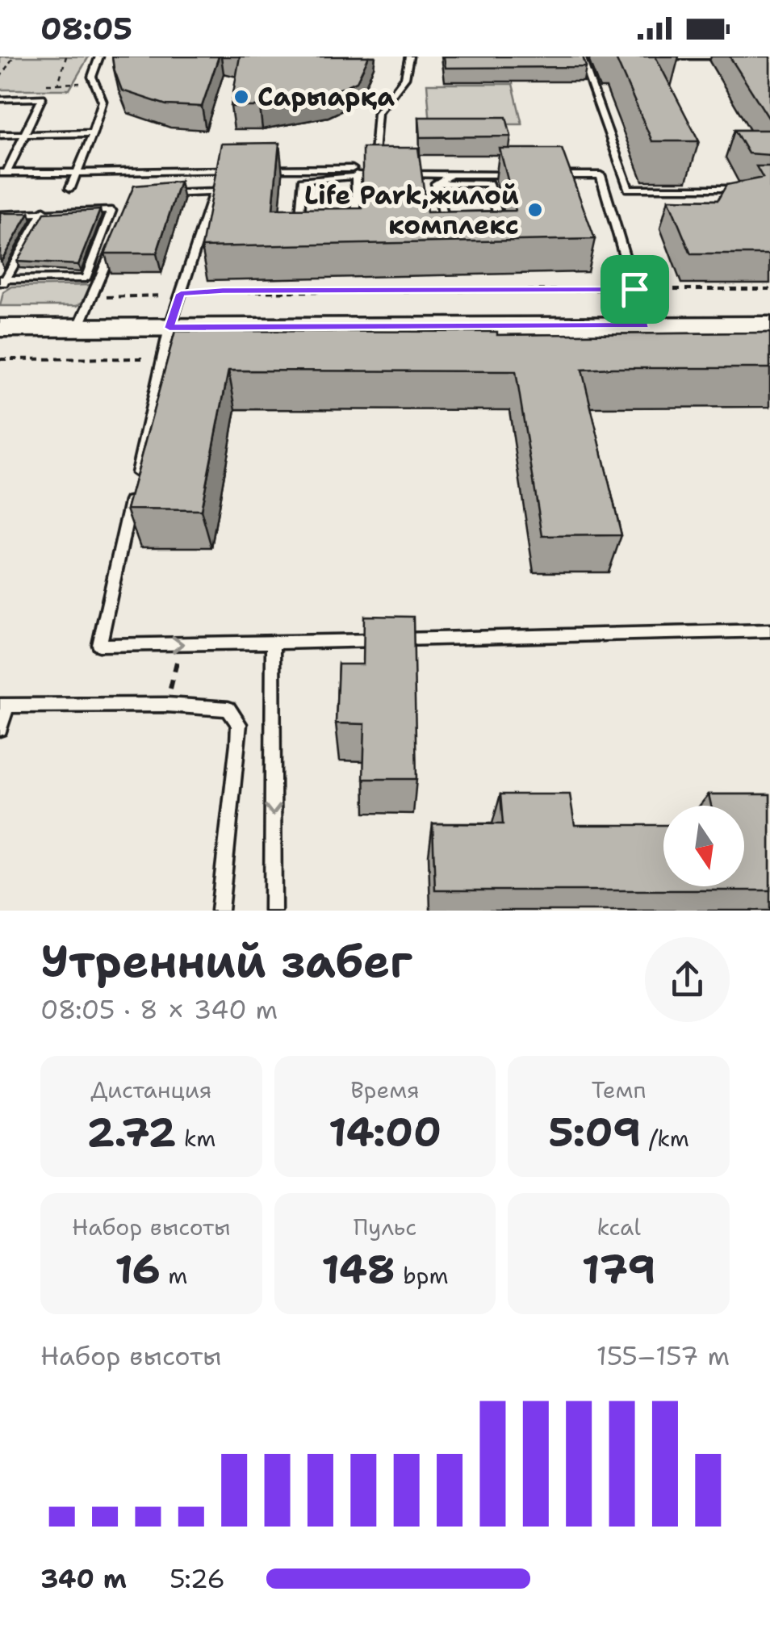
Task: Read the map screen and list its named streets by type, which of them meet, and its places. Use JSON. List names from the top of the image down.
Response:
{
  "places": ["Сарыарқа", "Life Park,жилой комплекс"],
  "north": "bottom",
  "page": {
    "status": "08:05",
    "heading": ["Утренний забег", "08:05 · 8 × 340 m"],
    "stats": [
      ["Дистанция", "2.72 km"],
      ["Время", "14:00"],
      ["Темп", "5:09 /km"],
      ["Набор высоты", "16 m"],
      ["Пульс", "148 bpm"],
      ["kcal", "179"]
    ],
    "chart": ["Набор высоты", "155–157 m"],
    "list": [
      {
        "name": "340 m",
        "note": "5:26"
      }
    ]
  }
}
